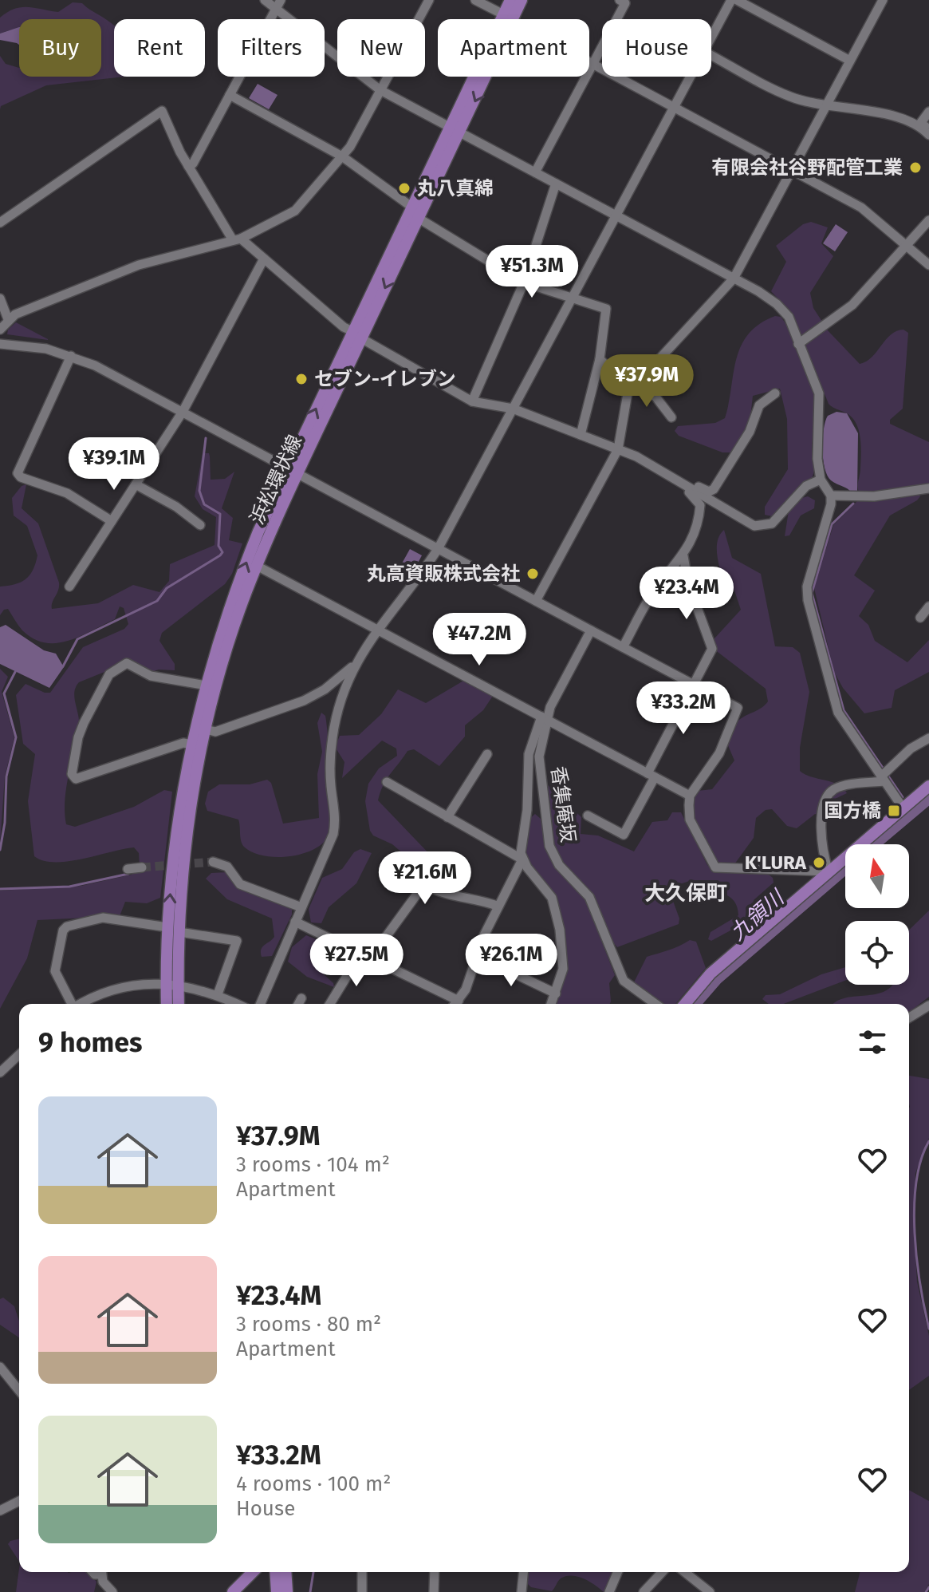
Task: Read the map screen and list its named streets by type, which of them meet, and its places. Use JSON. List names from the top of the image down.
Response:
{
  "streets": {
    "main road": ["浜松環状線"],
    "street": ["香集庵坂"]
  },
  "districts": ["大久保町"],
  "water": ["九領川"],
  "places": {
    "other": [
      "有限会社谷野配管工業",
      "丸八真綿",
      "セブン-イレブン",
      "丸高資販株式会社",
      "K'LURA"
    ],
    "transit": ["国方橋"]
  },
  "north": "top",
  "page": {
    "chip": [
      "Buy",
      "Rent",
      "Filters",
      "New",
      "Apartment",
      "House"
    ],
    "price": [
      "¥51.3M",
      "¥37.9M",
      "¥39.1M",
      "¥23.4M",
      "¥47.2M",
      "¥33.2M",
      "¥21.6M",
      "¥27.5M",
      "¥26.1M"
    ],
    "heading": "9 homes",
    "list": [
      {
        "name": "¥37.9M",
        "note": "3 rooms · 104 m² · Apartment"
      },
      {
        "name": "¥23.4M",
        "note": "3 rooms · 80 m² · Apartment"
      },
      {
        "name": "¥33.2M",
        "note": "4 rooms · 100 m² · House"
      }
    ]
  }
}
